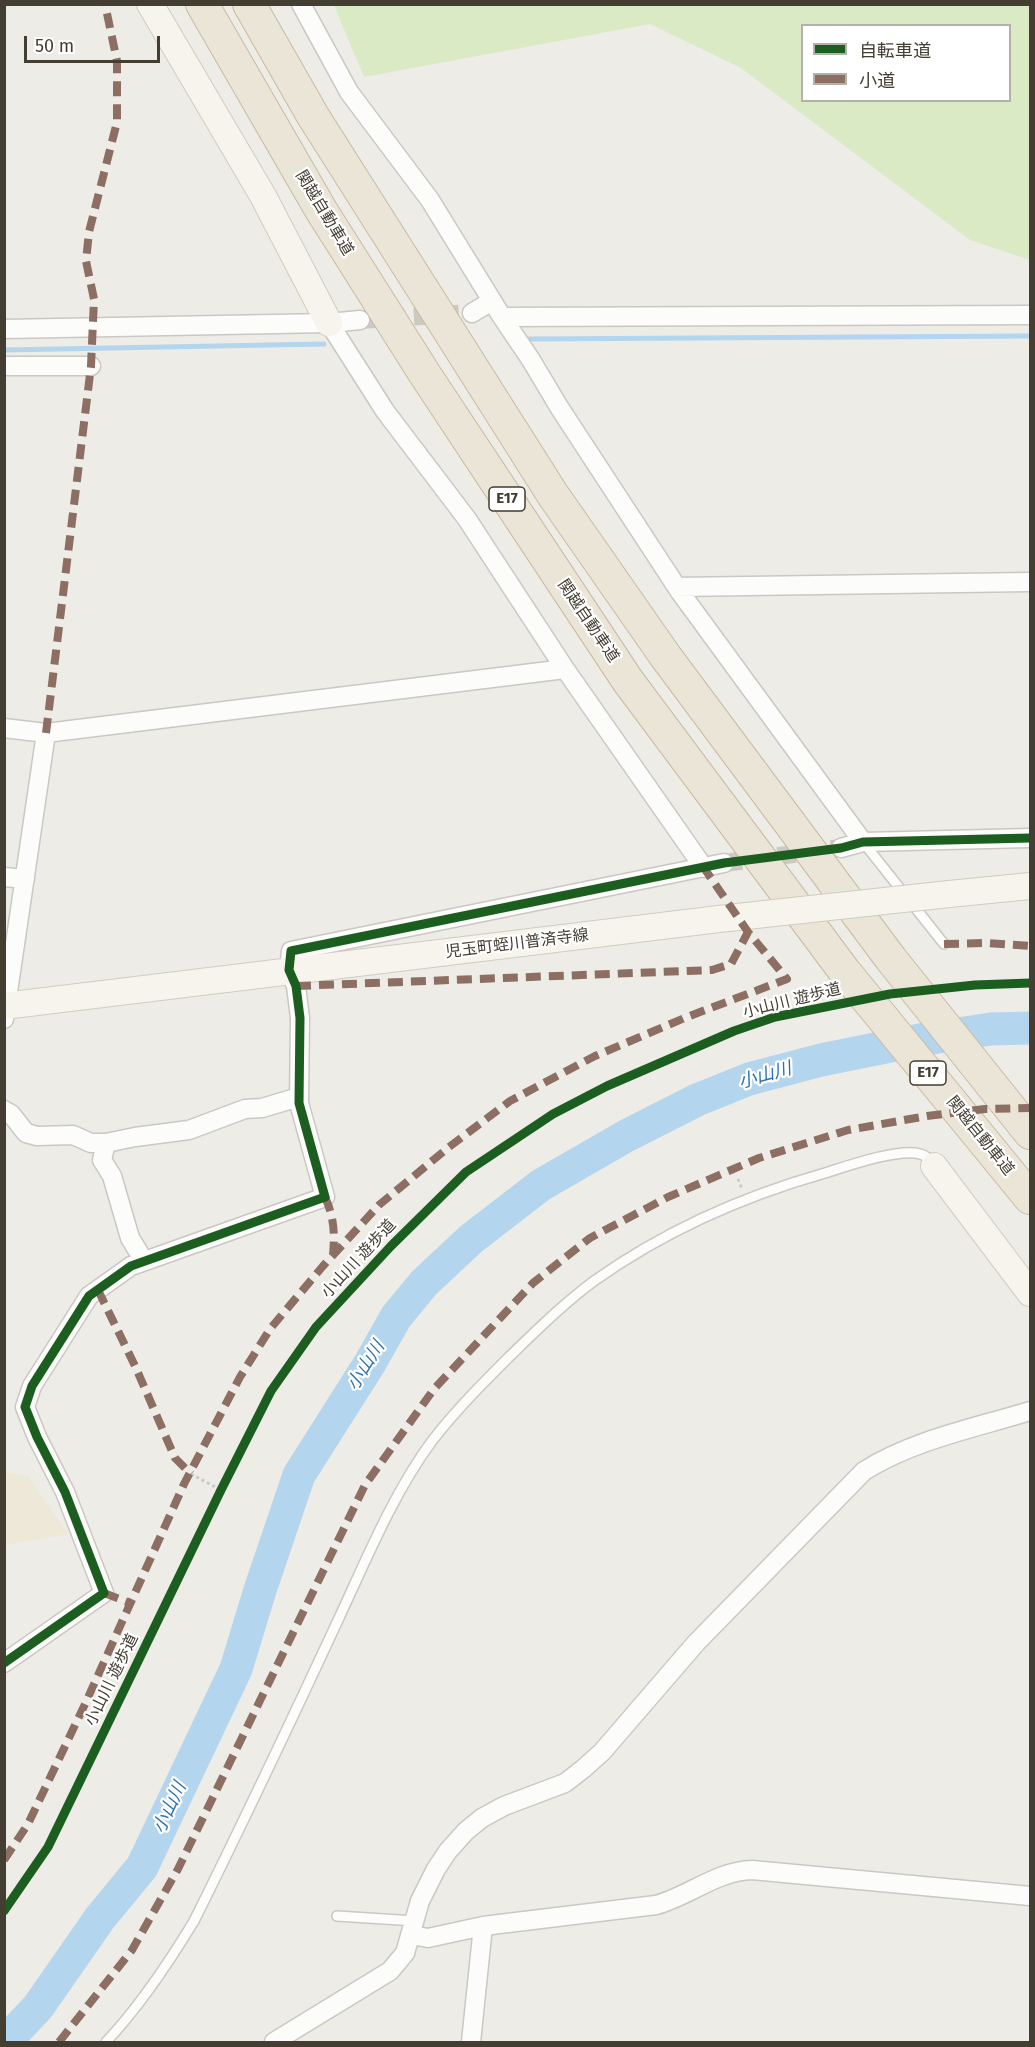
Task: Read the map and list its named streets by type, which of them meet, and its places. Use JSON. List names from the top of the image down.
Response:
{
  "streets": {
    "highway": ["関越自動車道", "E17"],
    "main road": ["児玉町蛭川普済寺線"],
    "cycle path": ["小山川 遊歩道"]
  },
  "water": ["小山川"],
  "legend": ["自転車道", "小道"],
  "scale_bar": "50 m"
}
